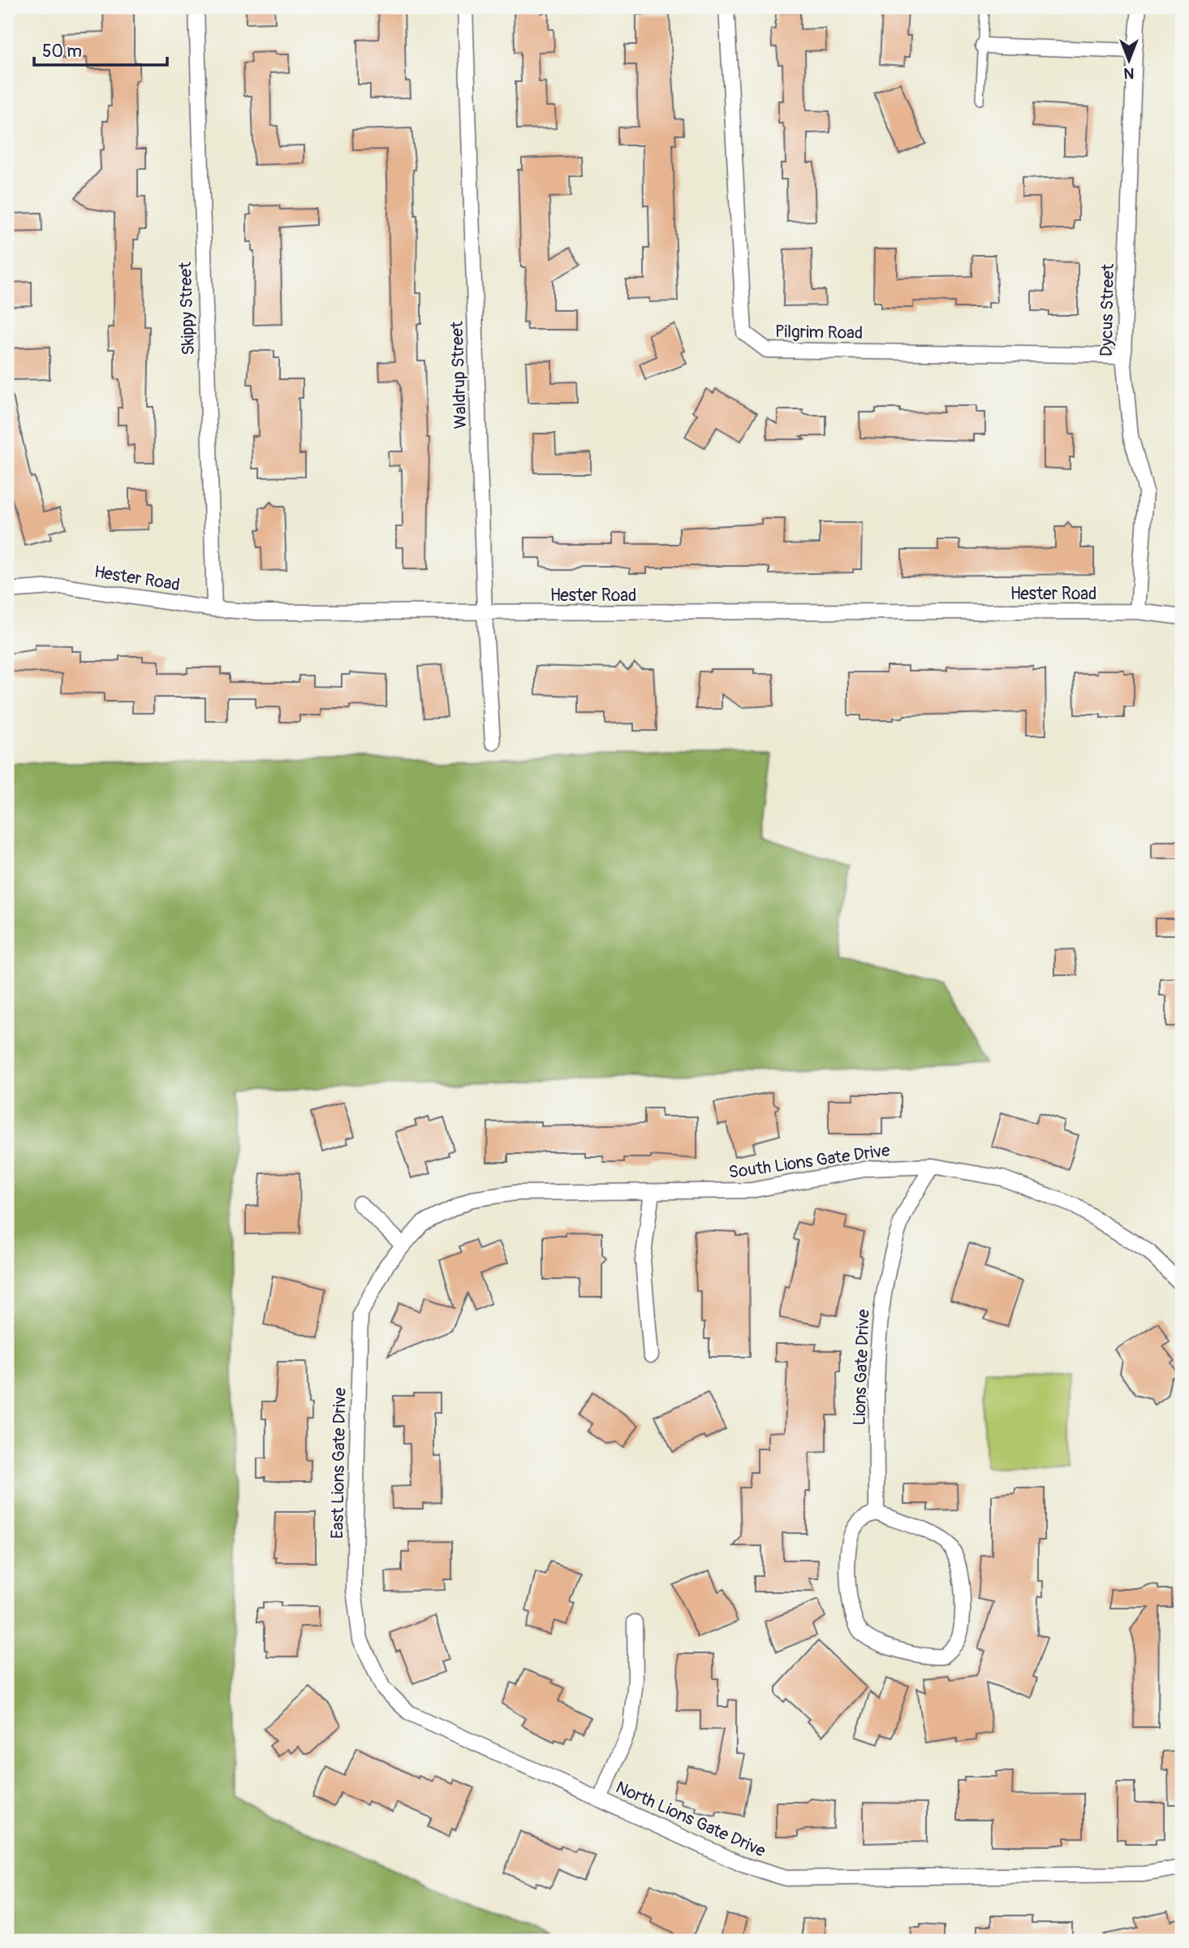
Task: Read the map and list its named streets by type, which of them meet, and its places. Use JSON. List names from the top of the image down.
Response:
{
  "streets": {
    "street": [
      "Skippy Street",
      "Dycus Street",
      "Pilgrim Road",
      "Waldrup Street",
      "Hester Road",
      "South Lions Gate Drive",
      "Lions Gate Drive",
      "East Lions Gate Drive",
      "North Lions Gate Drive"
    ]
  },
  "crossings": [
    ["Skippy Street", "Hester Road"],
    ["Dycus Street", "Pilgrim Road"],
    ["Dycus Street", "Hester Road"],
    ["Waldrup Street", "Hester Road"],
    ["South Lions Gate Drive", "Lions Gate Drive"],
    ["South Lions Gate Drive", "East Lions Gate Drive"],
    ["East Lions Gate Drive", "North Lions Gate Drive"]
  ],
  "scale_bar": "50 m",
  "north": "bottom"
}
